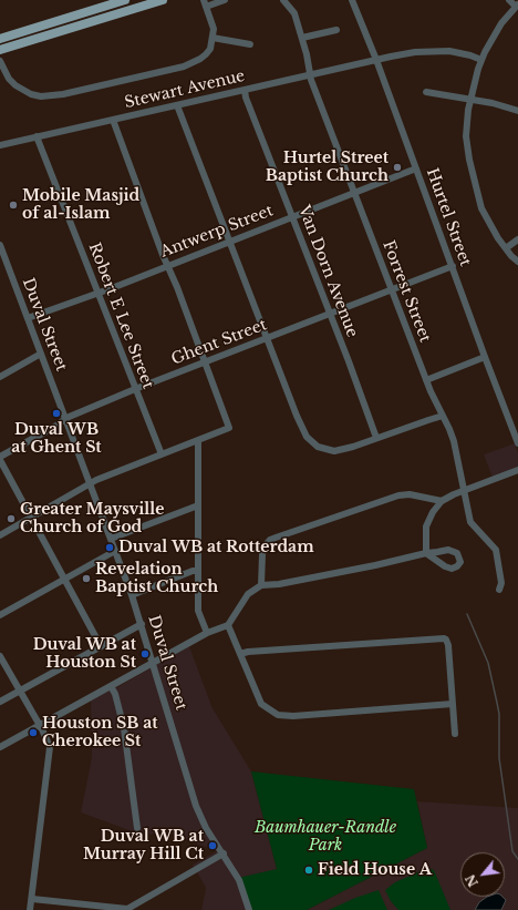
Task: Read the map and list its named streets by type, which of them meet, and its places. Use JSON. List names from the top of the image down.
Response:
{
  "streets": {
    "street": [
      "Stewart Avenue",
      "Hurtel Street",
      "Antwerp Street",
      "Van Dorn Avenue",
      "Forrest Street",
      "Robert E Lee Street",
      "Duval Street",
      "Ghent Street"
    ]
  },
  "crossings": [
    ["Stewart Avenue", "Hurtel Street"],
    ["Stewart Avenue", "Van Dorn Avenue"],
    ["Stewart Avenue", "Forrest Street"],
    ["Stewart Avenue", "Robert E Lee Street"],
    ["Hurtel Street", "Antwerp Street"],
    ["Hurtel Street", "Ghent Street"],
    ["Antwerp Street", "Van Dorn Avenue"],
    ["Antwerp Street", "Forrest Street"],
    ["Antwerp Street", "Robert E Lee Street"],
    ["Antwerp Street", "Duval Street"],
    ["Van Dorn Avenue", "Ghent Street"],
    ["Forrest Street", "Ghent Street"],
    ["Robert E Lee Street", "Ghent Street"],
    ["Duval Street", "Ghent Street"]
  ],
  "parks": ["Baumhauer-Randle Park"],
  "places": [
    "Hurtel Street Baptist Church",
    "Mobile Masjid of al-Islam",
    "Duval WB at Ghent St",
    "Greater Maysville Church of God",
    "Duval WB at Rotterdam",
    "Revelation Baptist Church",
    "Duval WB at Houston St",
    "Houston SB at Cherokee St",
    "Duval WB at Murray Hill Ct",
    "Field House A"
  ],
  "north": "bottom left"
}
